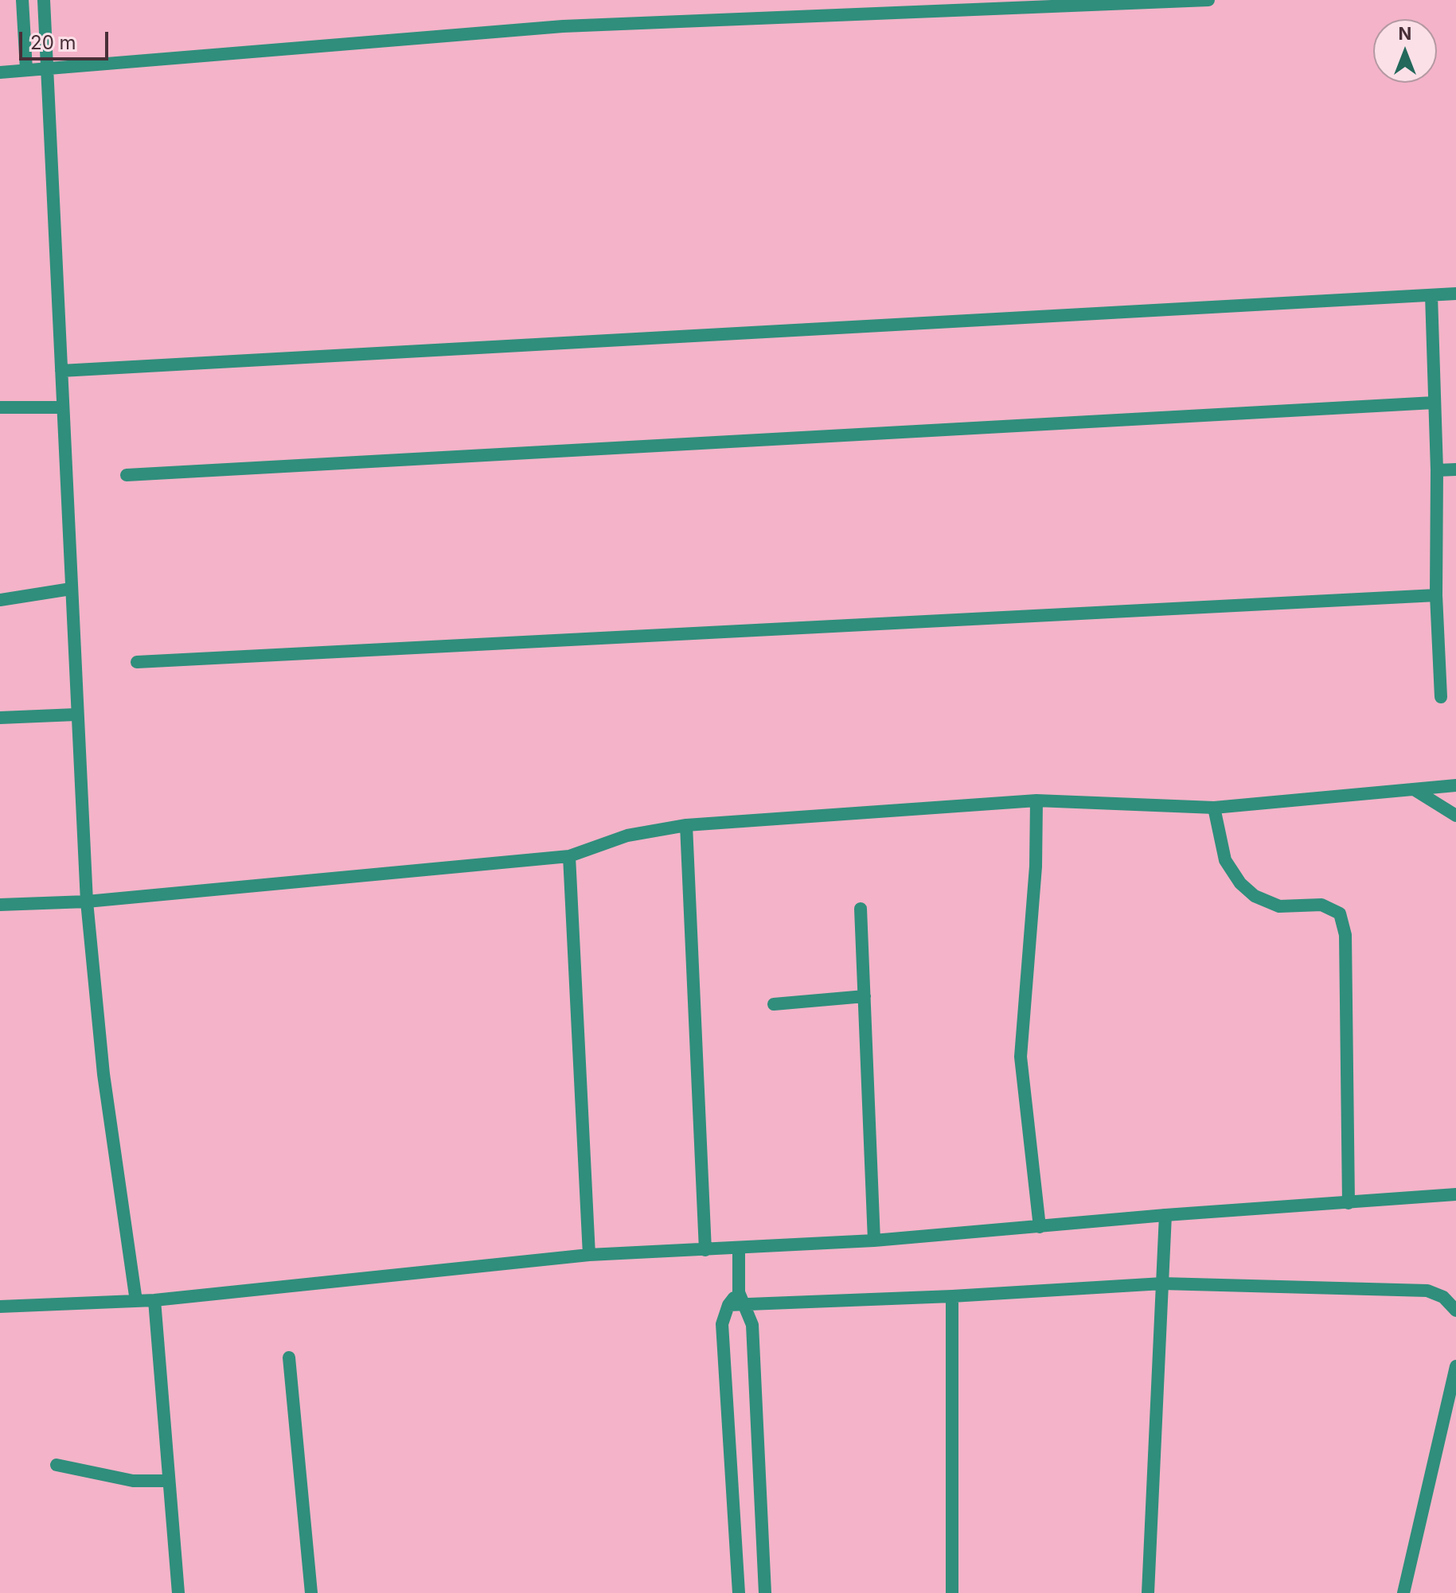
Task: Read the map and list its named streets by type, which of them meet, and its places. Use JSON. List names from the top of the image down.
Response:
{
  "scale_bar": "20 m",
  "north": "top"
}
